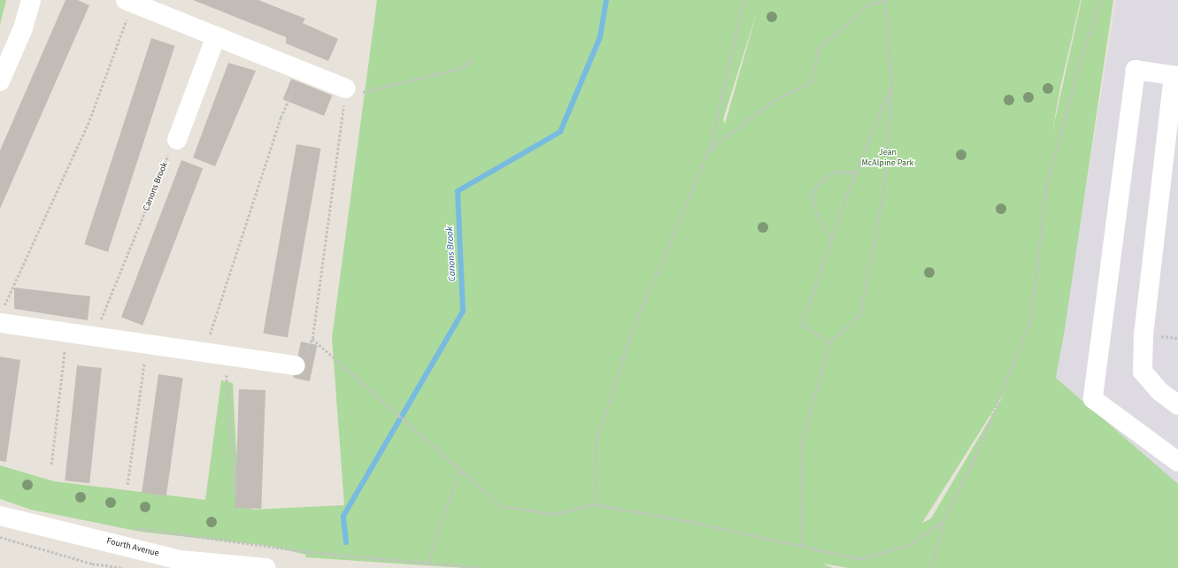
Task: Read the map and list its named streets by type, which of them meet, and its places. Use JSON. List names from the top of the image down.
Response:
{
  "streets": {
    "street": ["Fourth Avenue"],
    "path": ["Canons Brook"]
  },
  "water": ["Canons Brook"],
  "parks": ["Jean McAlpine Park"]
}
